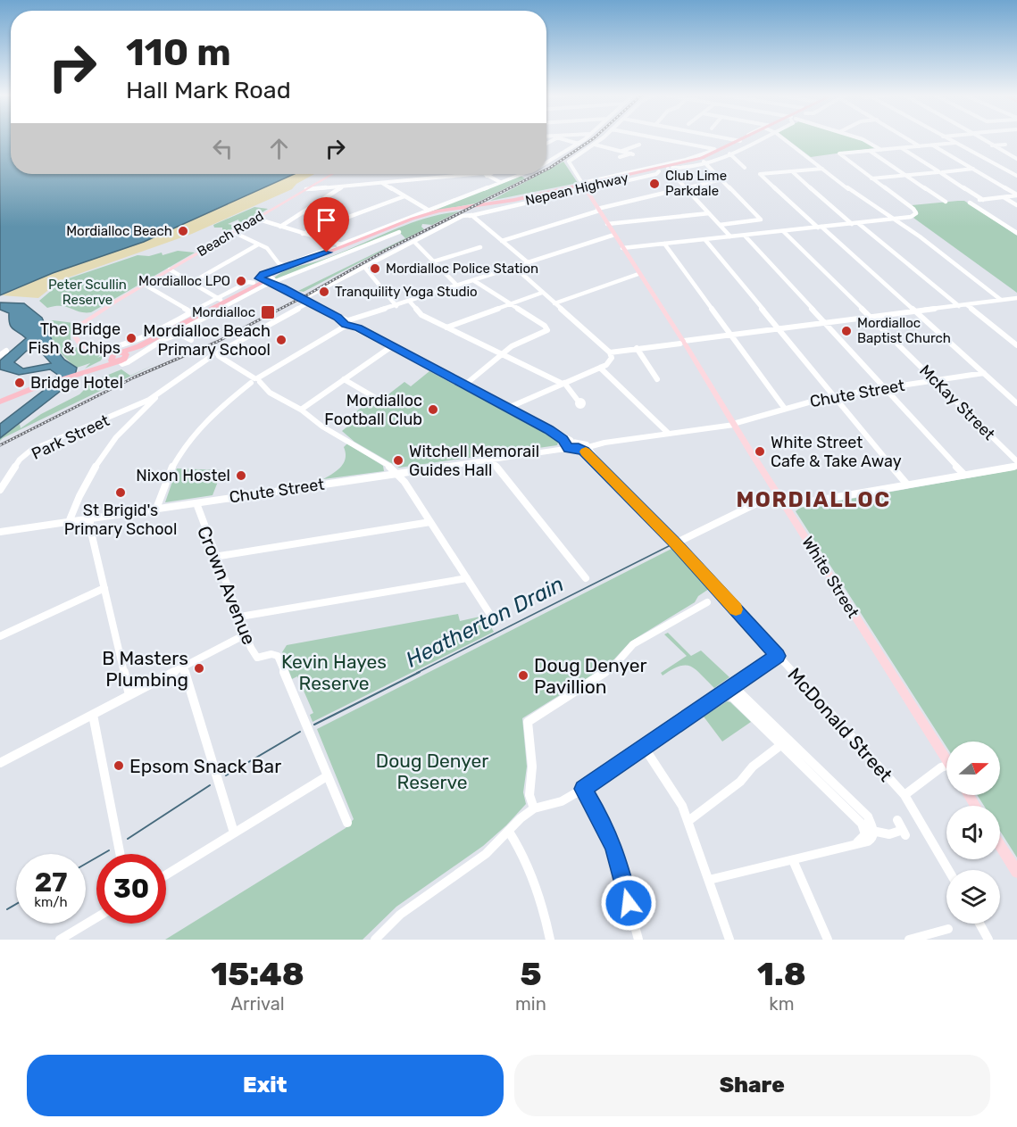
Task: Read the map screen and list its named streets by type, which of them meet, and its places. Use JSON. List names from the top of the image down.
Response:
{
  "streets": {
    "highway": ["Nepean Highway"],
    "main road": ["Beach Road", "White Street"],
    "street": [
      "Chute Street",
      "McKay Street",
      "Park Street",
      "Crown Avenue",
      "McDonald Street"
    ]
  },
  "crossings": [
    ["Nepean Highway", "White Street"],
    ["Chute Street", "McKay Street"],
    ["Chute Street", "White Street"],
    ["Chute Street", "Crown Avenue"],
    ["Chute Street", "McDonald Street"]
  ],
  "districts": ["MORDIALLOC"],
  "water": ["Heatherton Drain"],
  "parks": ["Peter Scullin Reserve", "Kevin Hayes Reserve", "Doug Denyer Reserve"],
  "places": {
    "other": [
      "Club Lime Parkdale",
      "Mordialloc Beach",
      "Mordialloc Police Station",
      "Mordialloc LPO",
      "Tranquility Yoga Studio",
      "Mordialloc Baptist Church",
      "The Bridge Fish & Chips",
      "Mordialloc Beach Primary School",
      "Bridge Hotel",
      "Mordialloc Football Club",
      "White Street Cafe & Take Away",
      "Witchell Memorail Guides Hall",
      "Nixon Hostel",
      "St Brigid's Primary School",
      "B Masters Plumbing",
      "Doug Denyer Pavillion",
      "Epsom Snack Bar"
    ],
    "transit": ["Mordialloc"]
  },
  "north": "right",
  "page": {
    "turn": ["110 m", "Hall Mark Road"],
    "speed": "27 km/h",
    "limit": "30",
    "eta": [
      "15:48",
      "Arrival",
      "5",
      "min",
      "1.8",
      "km"
    ],
    "buttons": ["Exit", "Share"]
  }
}
